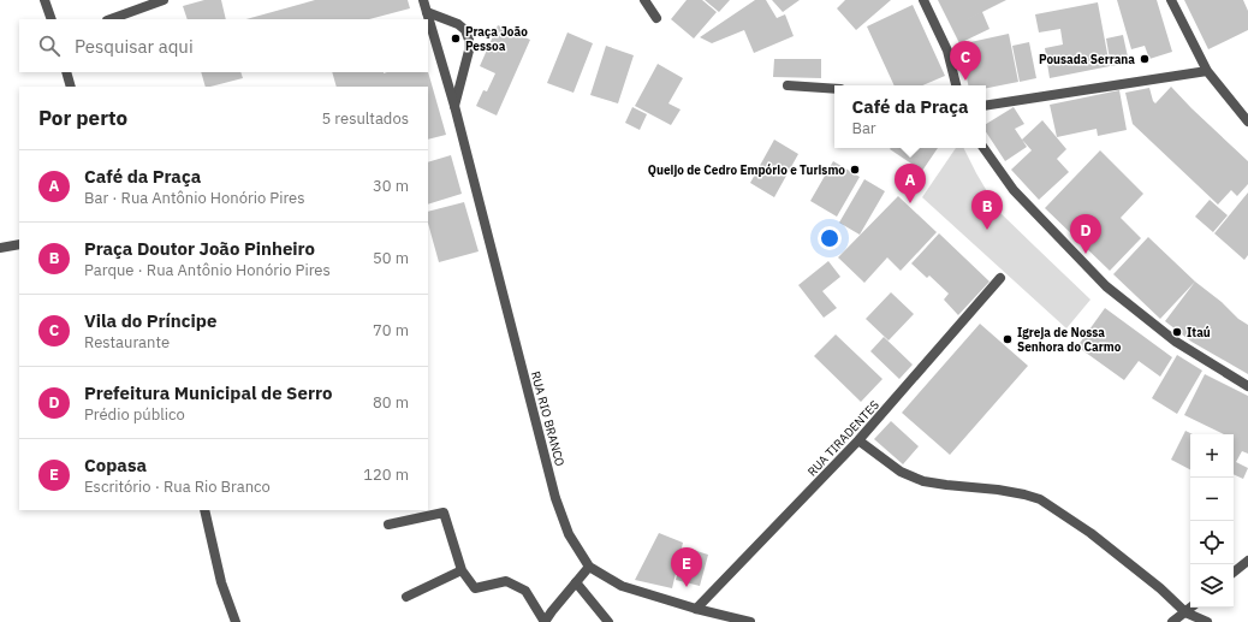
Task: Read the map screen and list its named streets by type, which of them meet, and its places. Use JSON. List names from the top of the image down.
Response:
{
  "streets": {
    "street": ["RUA RIO BRANCO", "RUA TIRADENTES"]
  },
  "crossings": [
    ["RUA RIO BRANCO", "RUA TIRADENTES"]
  ],
  "places": [
    "Praça João Pessoa",
    "Pousada Serrana",
    "Queijo de Cedro Empório e Turismo",
    "Itaú",
    "Igreja de Nossa Senhora do Carmo"
  ],
  "page": {
    "search": "Pesquisar aqui",
    "pins": [
      "C",
      "A",
      "B",
      "D",
      "E"
    ],
    "popup": ["Café da Praça", "Bar"],
    "heading": ["Por perto", "5 resultados"],
    "list": [
      {
        "mark": "A",
        "name": "Café da Praça",
        "note": "Bar · Rua Antônio Honório Pires",
        "value": "30 m"
      },
      {
        "mark": "B",
        "name": "Praça Doutor João Pinheiro",
        "note": "Parque · Rua Antônio Honório Pires",
        "value": "50 m"
      },
      {
        "mark": "C",
        "name": "Vila do Príncipe",
        "note": "Restaurante",
        "value": "70 m"
      },
      {
        "mark": "D",
        "name": "Prefeitura Municipal de Serro",
        "note": "Prédio público",
        "value": "80 m"
      },
      {
        "mark": "E",
        "name": "Copasa",
        "note": "Escritório · Rua Rio Branco",
        "value": "120 m"
      }
    ],
    "map_buttons": ["+", "−"]
  }
}
